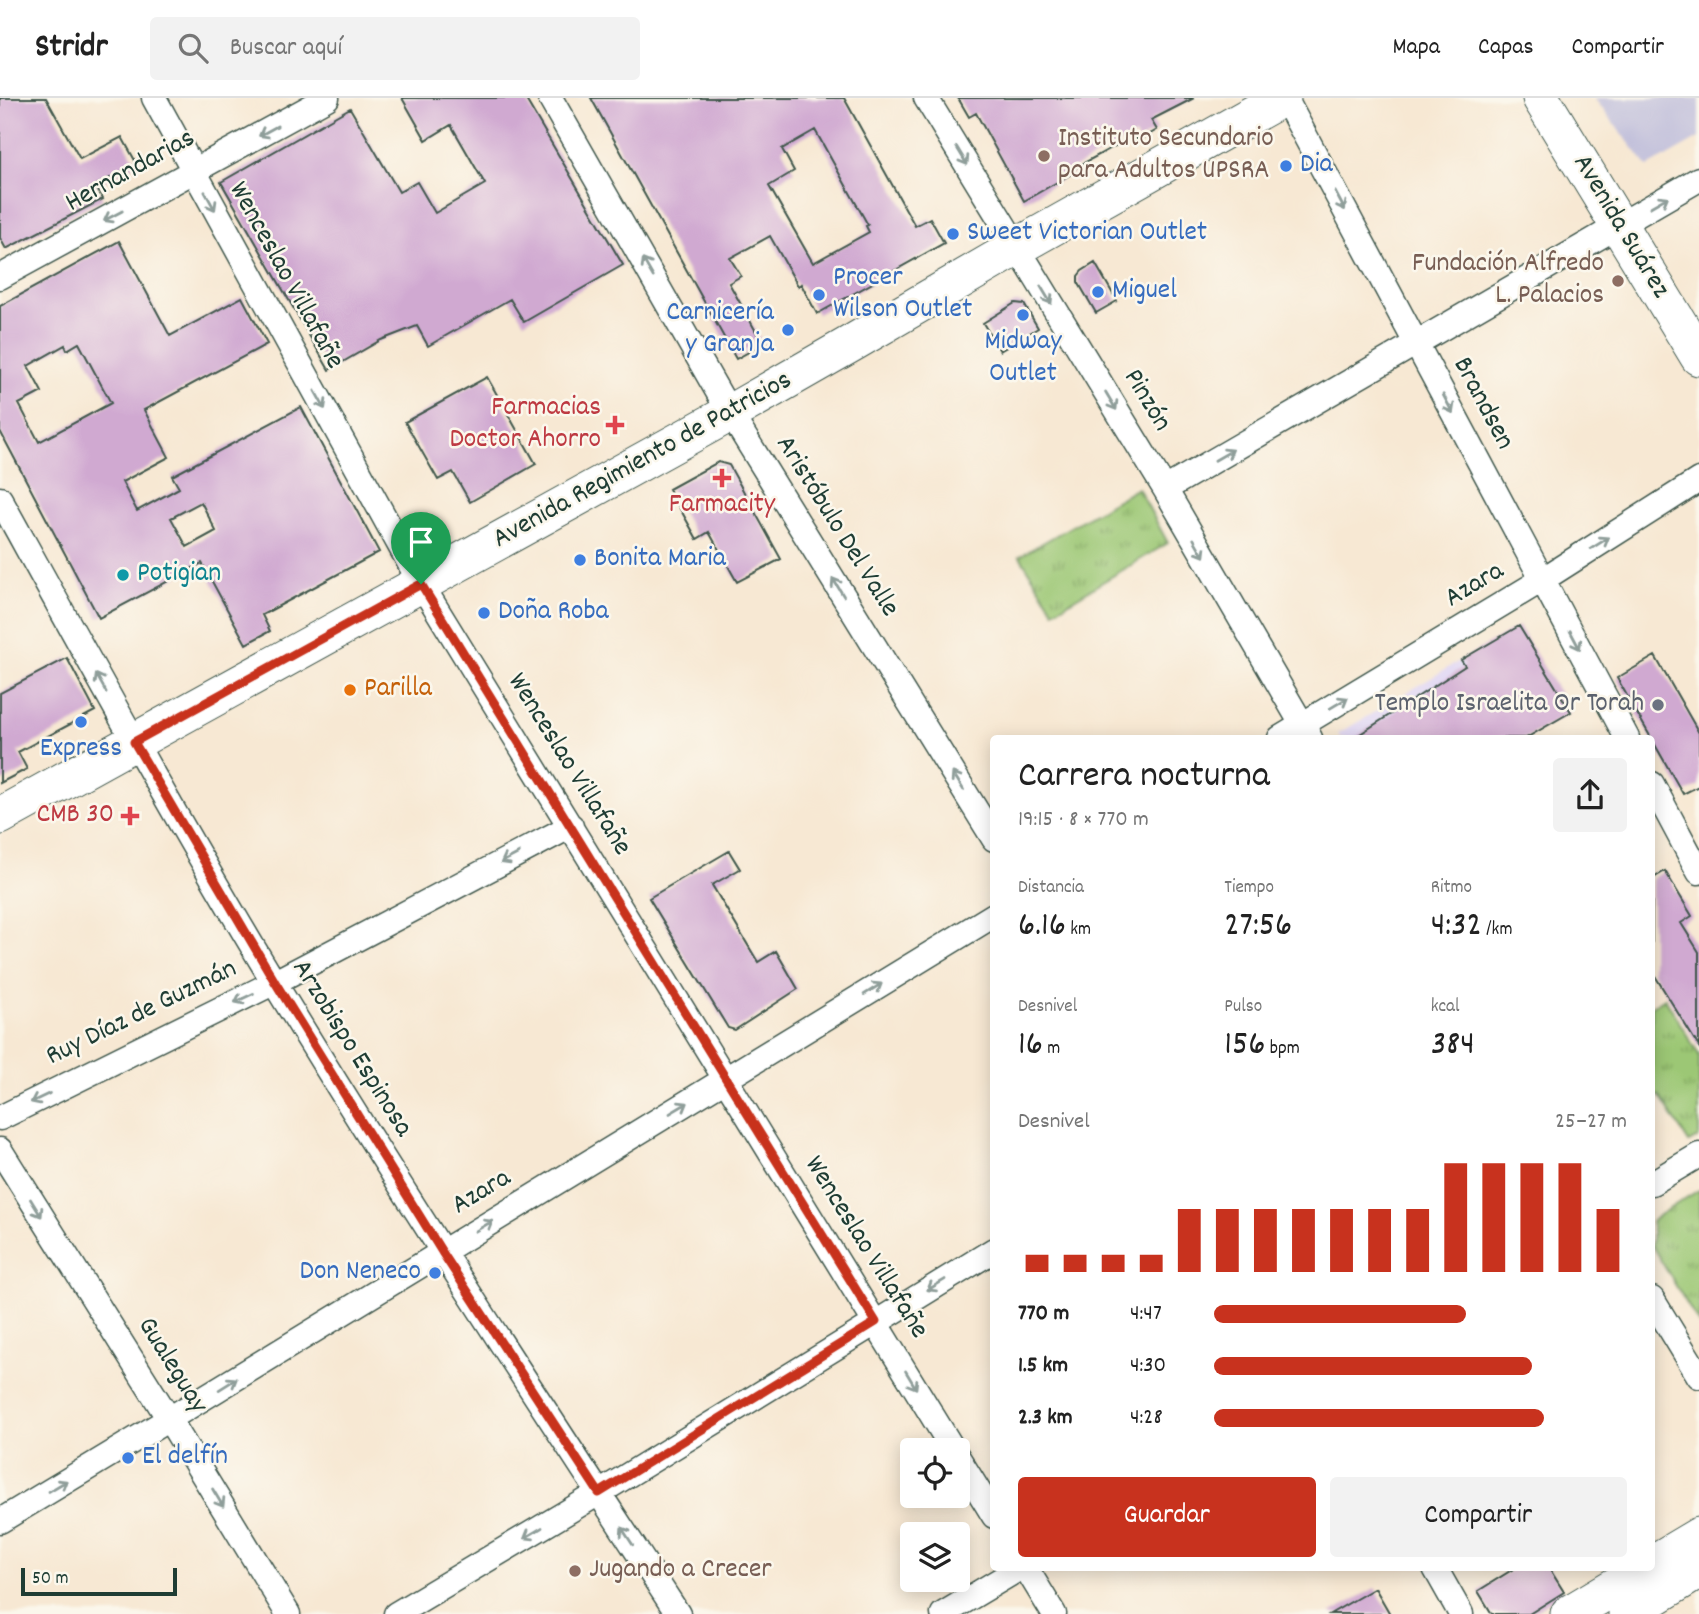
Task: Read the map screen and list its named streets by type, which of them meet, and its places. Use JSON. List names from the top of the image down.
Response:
{
  "streets": {
    "main road": ["Avenida Suárez", "Avenida Regimiento de Patricios"],
    "street": [
      "Hernandarias",
      "Wenceslao Villafañe",
      "Pinzón",
      "Brandsen",
      "Aristóbulo Del Valle",
      "Azara",
      "Ruy Díaz de Guzmán",
      "Arzobispo Espinosa",
      "Gualeguay"
    ]
  },
  "crossings": [
    ["Hernandarias", "Wenceslao Villafañe"],
    ["Wenceslao Villafañe", "Avenida Regimiento de Patricios"],
    ["Wenceslao Villafañe", "Azara"],
    ["Wenceslao Villafañe", "Ruy Díaz de Guzmán"],
    ["Pinzón", "Avenida Regimiento de Patricios"],
    ["Pinzón", "Azara"],
    ["Brandsen", "Avenida Regimiento de Patricios"],
    ["Brandsen", "Azara"],
    ["Avenida Regimiento de Patricios", "Aristóbulo Del Valle"],
    ["Avenida Regimiento de Patricios", "Arzobispo Espinosa"],
    ["Azara", "Arzobispo Espinosa"],
    ["Azara", "Gualeguay"],
    ["Ruy Díaz de Guzmán", "Arzobispo Espinosa"]
  ],
  "one_way": [
    "Hernandarias",
    "Wenceslao Villafañe",
    "Pinzón",
    "Brandsen",
    "Aristóbulo Del Valle",
    "Azara",
    "Ruy Díaz de Guzmán",
    "Gualeguay"
  ],
  "places": {
    "other": [
      "Instituto Secundario para Adultos UPSRA",
      "Dia",
      "Sweet Victorian Outlet",
      "Fundación Alfredo L. Palacios",
      "Miguel",
      "Procer Wilson Outlet",
      "Midway Outlet",
      "Carnicería y Granja",
      "Bonita Maria",
      "Potigian",
      "Doña Roba",
      "Parilla",
      "Templo Israelita Or Torah",
      "Express",
      "Don Neneco",
      "El delfín",
      "Jugando a Crecer"
    ],
    "health": ["Farmacias Doctor Ahorro", "Farmacity", "CMB 30"]
  },
  "scale_bar": "50 m",
  "page": {
    "header": "Stridr",
    "search": "Buscar aquí",
    "nav": ["Mapa", "Capas", "Compartir"],
    "heading": ["Carrera nocturna", "19:15 · 8 × 770 m"],
    "stats": [
      ["Distancia", "6.16 km"],
      ["Tiempo", "27:56"],
      ["Ritmo", "4:32 /km"],
      ["Desnivel", "16 m"],
      ["Pulso", "156 bpm"],
      ["kcal", "384"]
    ],
    "chart": ["Desnivel", "25–27 m"],
    "list": [
      {
        "name": "770 m",
        "note": "4:47"
      },
      {
        "name": "1.5 km",
        "note": "4:30"
      },
      {
        "name": "2.3 km",
        "note": "4:28"
      }
    ],
    "buttons": ["Guardar", "Compartir"],
    "scale": "50 m"
  }
}
